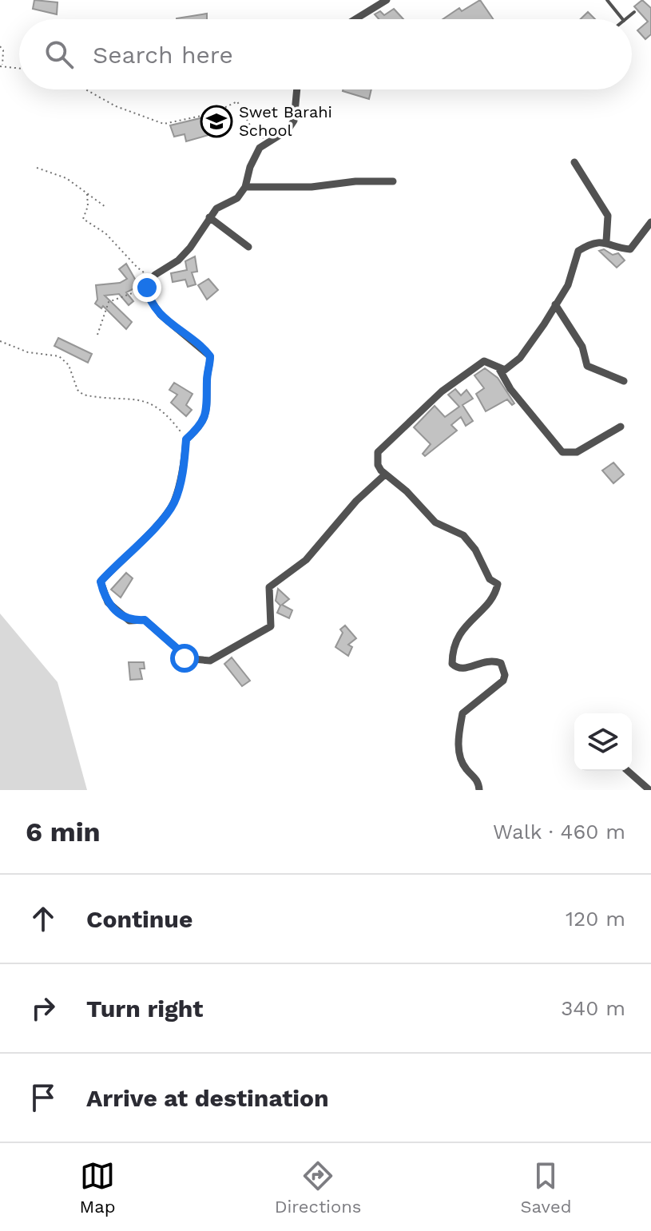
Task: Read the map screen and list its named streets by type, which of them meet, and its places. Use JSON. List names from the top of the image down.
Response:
{
  "places": {
    "school or university": ["Swet Barahi School"]
  },
  "page": {
    "search": "Search here",
    "heading": ["6 min", "Walk · 460 m"],
    "list": [
      ["Continue", "120 m"],
      ["Turn right", "340 m"],
      "Arrive at destination"
    ],
    "nav": ["Map", "Directions", "Saved"]
  }
}
